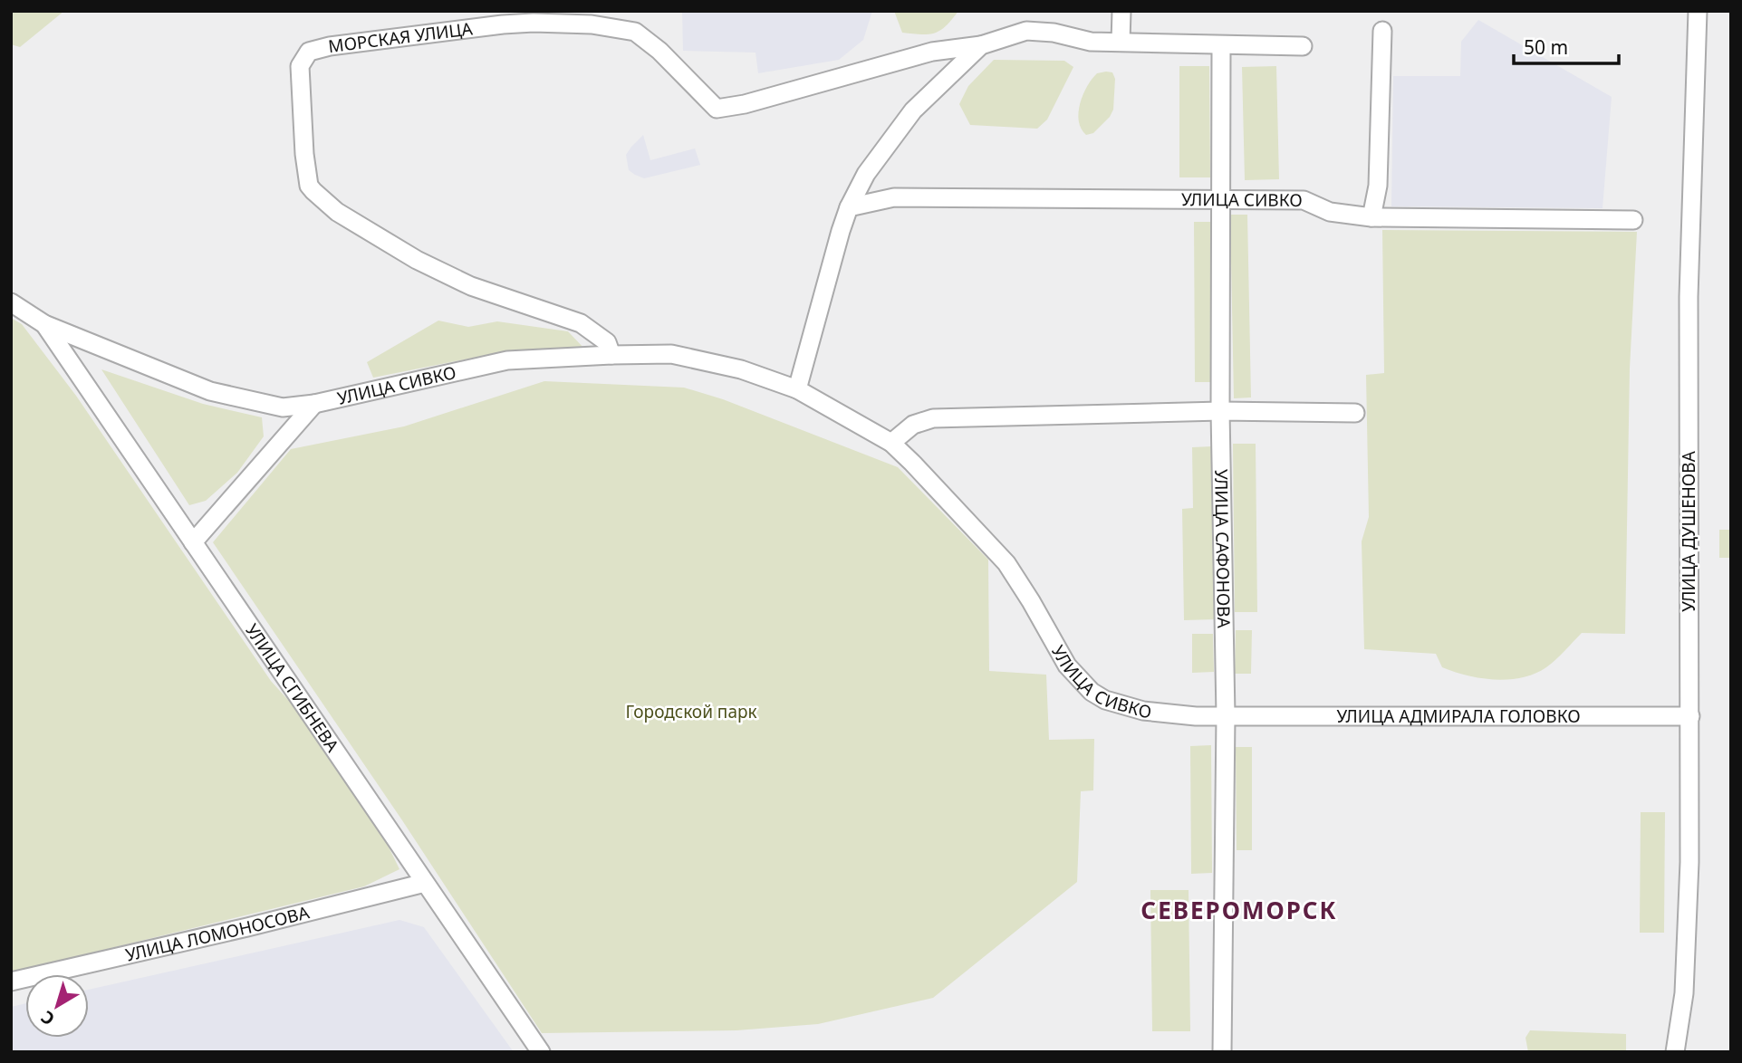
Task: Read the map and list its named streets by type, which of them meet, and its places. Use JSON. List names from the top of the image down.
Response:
{
  "streets": {
    "street": [
      "МОРСКАЯ УЛИЦА",
      "УЛИЦА СИВКО",
      "УЛИЦА ДУШЕНОВА",
      "УЛИЦА САФОНОВА",
      "УЛИЦА СГИБНЕВА",
      "УЛИЦА АДМИРАЛА ГОЛОВКО",
      "УЛИЦА ЛОМОНОСОВА"
    ]
  },
  "crossings": [
    ["МОРСКАЯ УЛИЦА", "УЛИЦА СИВКО"],
    ["УЛИЦА СИВКО", "УЛИЦА САФОНОВА"],
    ["УЛИЦА СИВКО", "УЛИЦА СГИБНЕВА"],
    ["УЛИЦА СИВКО", "УЛИЦА АДМИРАЛА ГОЛОВКО"],
    ["УЛИЦА ДУШЕНОВА", "УЛИЦА АДМИРАЛА ГОЛОВКО"],
    ["УЛИЦА САФОНОВА", "УЛИЦА АДМИРАЛА ГОЛОВКО"],
    ["УЛИЦА СГИБНЕВА", "УЛИЦА ЛОМОНОСОВА"]
  ],
  "districts": ["СЕВЕРОМОРСК"],
  "parks": ["Городской парк"],
  "scale_bar": "50 m",
  "north": "bottom left"
}
